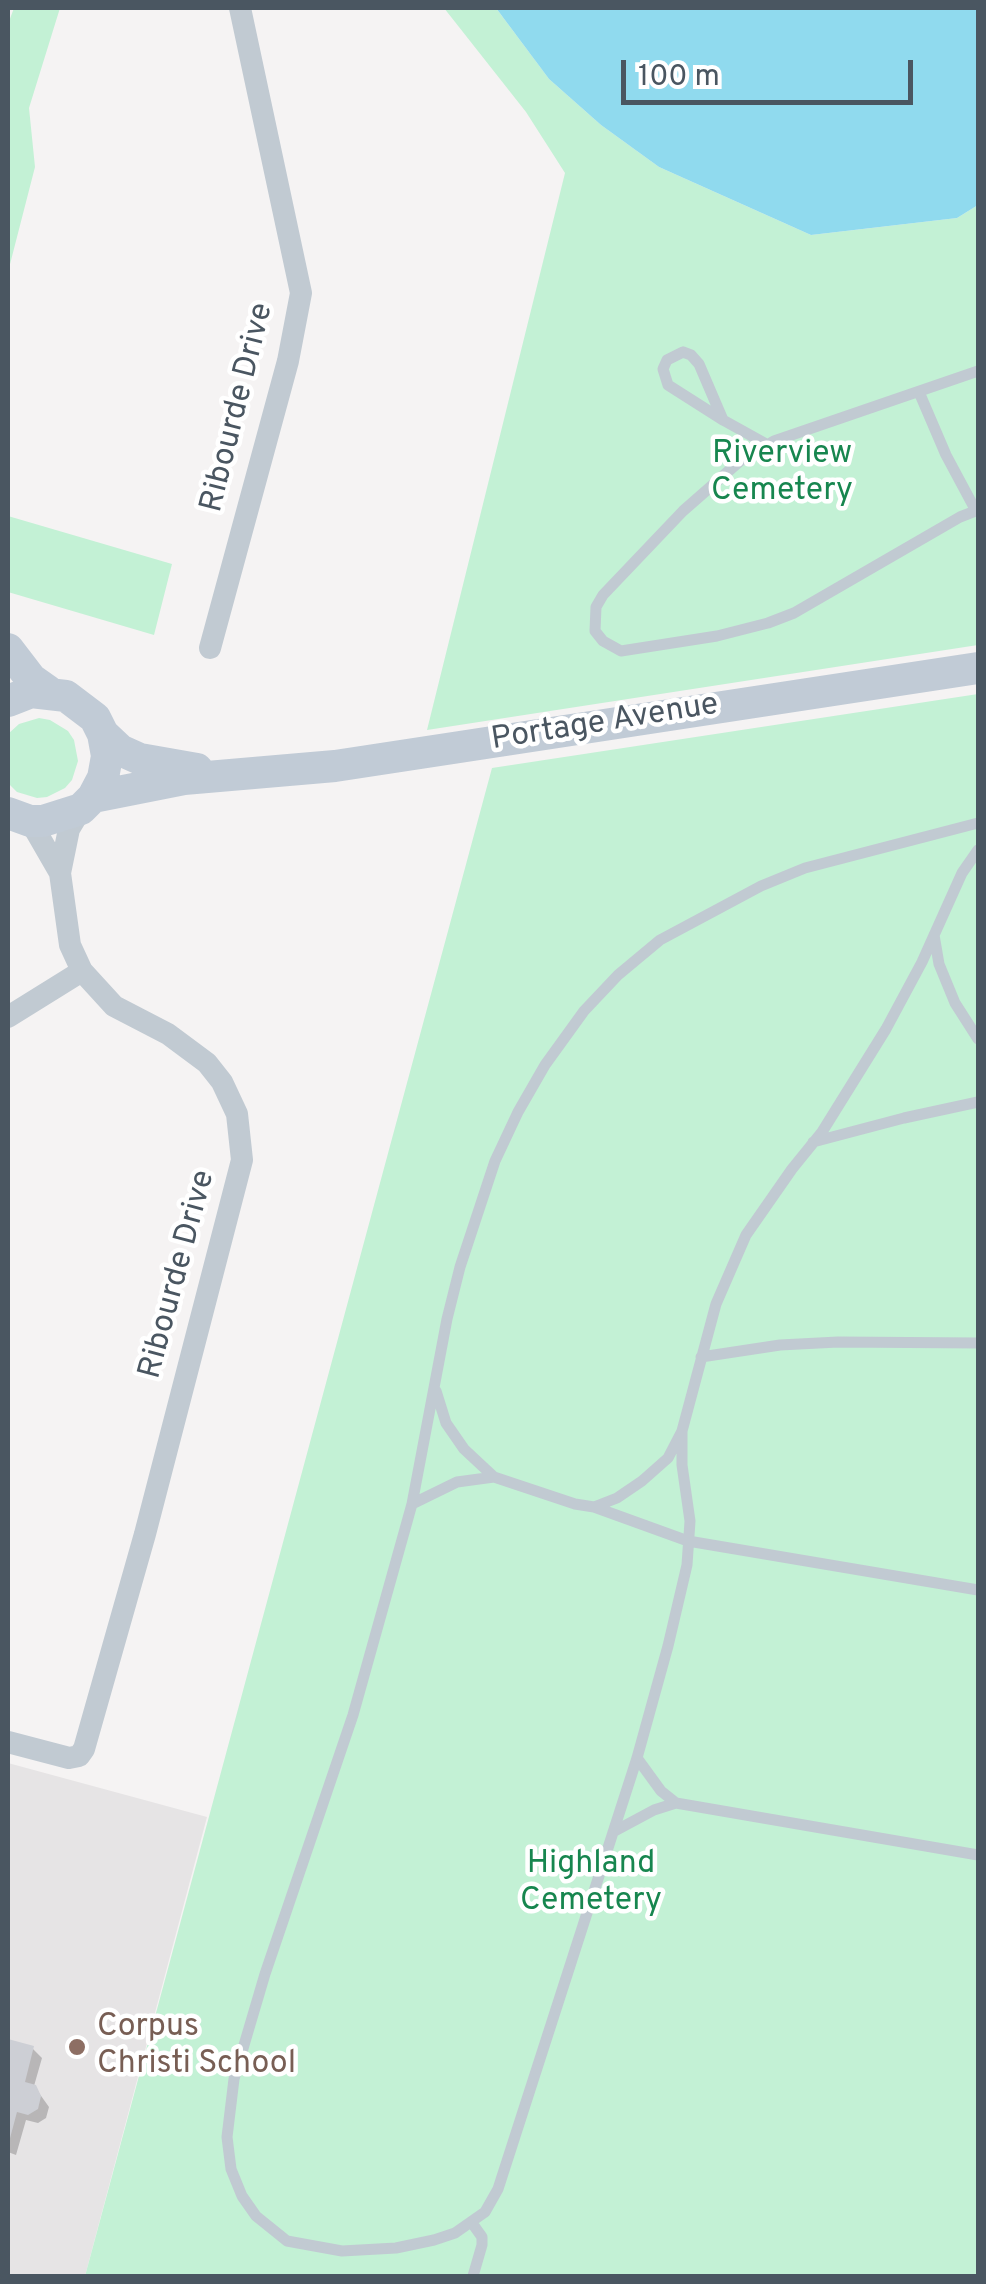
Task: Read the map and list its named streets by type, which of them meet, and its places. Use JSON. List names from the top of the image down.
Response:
{
  "streets": {
    "main road": ["Portage Avenue"],
    "street": ["Ribourde Drive"]
  },
  "crossings": [
    ["Ribourde Drive", "Portage Avenue"]
  ],
  "parks": ["Riverview Cemetery", "Highland Cemetery"],
  "places": ["Corpus Christi School"],
  "scale_bar": "100 m"
}
